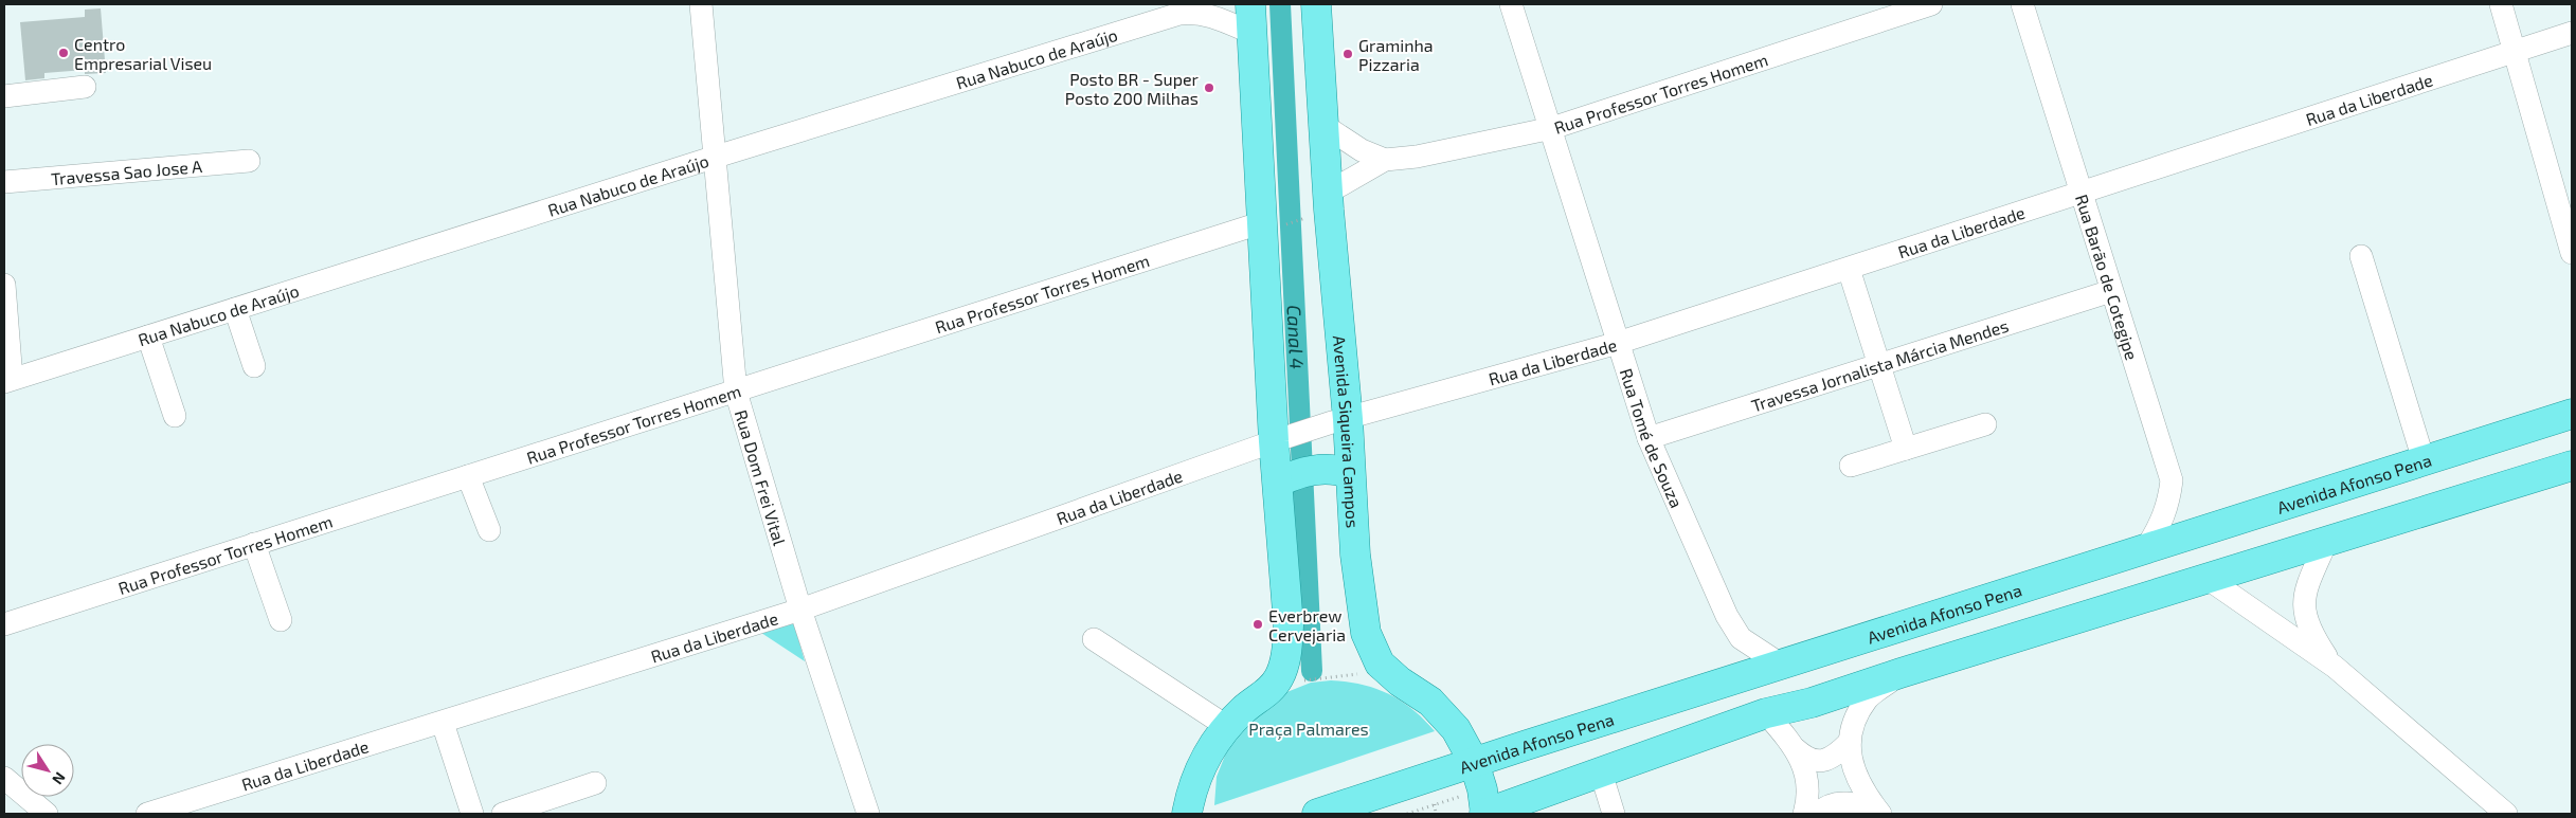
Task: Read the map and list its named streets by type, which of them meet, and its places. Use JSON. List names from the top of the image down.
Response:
{
  "streets": {
    "main road": ["Avenida Siqueira Campos", "Avenida Afonso Pena"],
    "street": [
      "Rua Nabuco de Araújo",
      "Rua Professor Torres Homem",
      "Rua da Liberdade",
      "Travessa Sao Jose A",
      "Rua Barão de Cotegipe",
      "Travessa Jornalista Márcia Mendes",
      "Rua Tomé de Souza",
      "Rua Dom Frei Vital"
    ]
  },
  "crossings": [
    ["Rua Nabuco de Araújo", "Rua Dom Frei Vital"],
    ["Rua Professor Torres Homem", "Avenida Siqueira Campos"],
    ["Rua Professor Torres Homem", "Rua Tomé de Souza"],
    ["Rua Professor Torres Homem", "Rua Dom Frei Vital"],
    ["Rua da Liberdade", "Rua Barão de Cotegipe"],
    ["Rua da Liberdade", "Avenida Siqueira Campos"],
    ["Rua da Liberdade", "Rua Tomé de Souza"],
    ["Rua da Liberdade", "Rua Dom Frei Vital"],
    ["Rua Barão de Cotegipe", "Travessa Jornalista Márcia Mendes"],
    ["Rua Barão de Cotegipe", "Avenida Afonso Pena"],
    ["Travessa Jornalista Márcia Mendes", "Rua Tomé de Souza"],
    ["Avenida Siqueira Campos", "Avenida Afonso Pena"],
    ["Rua Tomé de Souza", "Avenida Afonso Pena"]
  ],
  "water": ["Canal 4"],
  "parks": ["Praça Palmares"],
  "places": [
    "Centro Empresarial Viseu",
    "Graminha Pizzaria",
    "Posto BR - Super Posto 200 Milhas",
    "Everbrew Cervejaria"
  ],
  "north": "bottom right"
}
